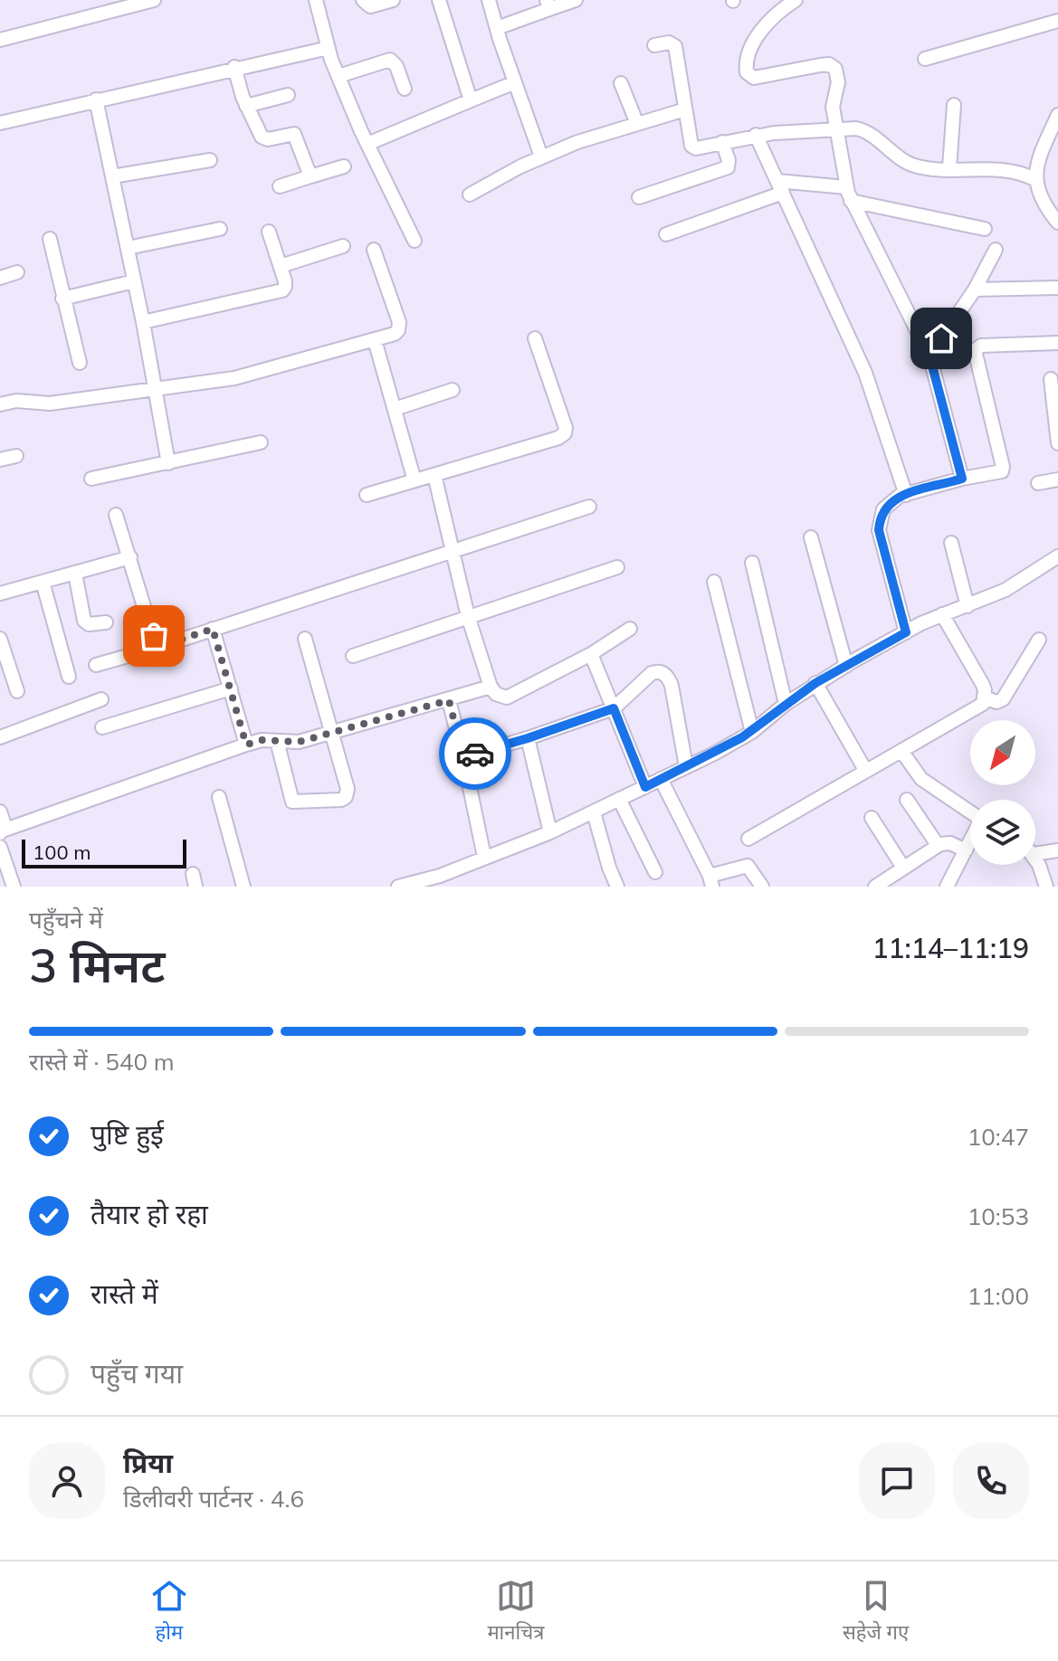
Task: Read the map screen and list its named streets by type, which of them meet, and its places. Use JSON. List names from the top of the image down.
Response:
{
  "scale_bar": "100 m",
  "north": "bottom left",
  "page": {
    "scale": "100 m",
    "heading": ["3 मिनट", "पहुँचने में", "11:14–11:19"],
    "panel": ["प्रिया", "डिलीवरी पार्टनर · 4.6"],
    "bar": "रास्ते में · 540 m",
    "list": [
      ["पुष्टि हुई", "10:47"],
      ["तैयार हो रहा", "10:53"],
      ["रास्ते में", "11:00"],
      "पहुँच गया"
    ],
    "tabs": ["होम", "मानचित्र", "सहेजे गए"]
  }
}
